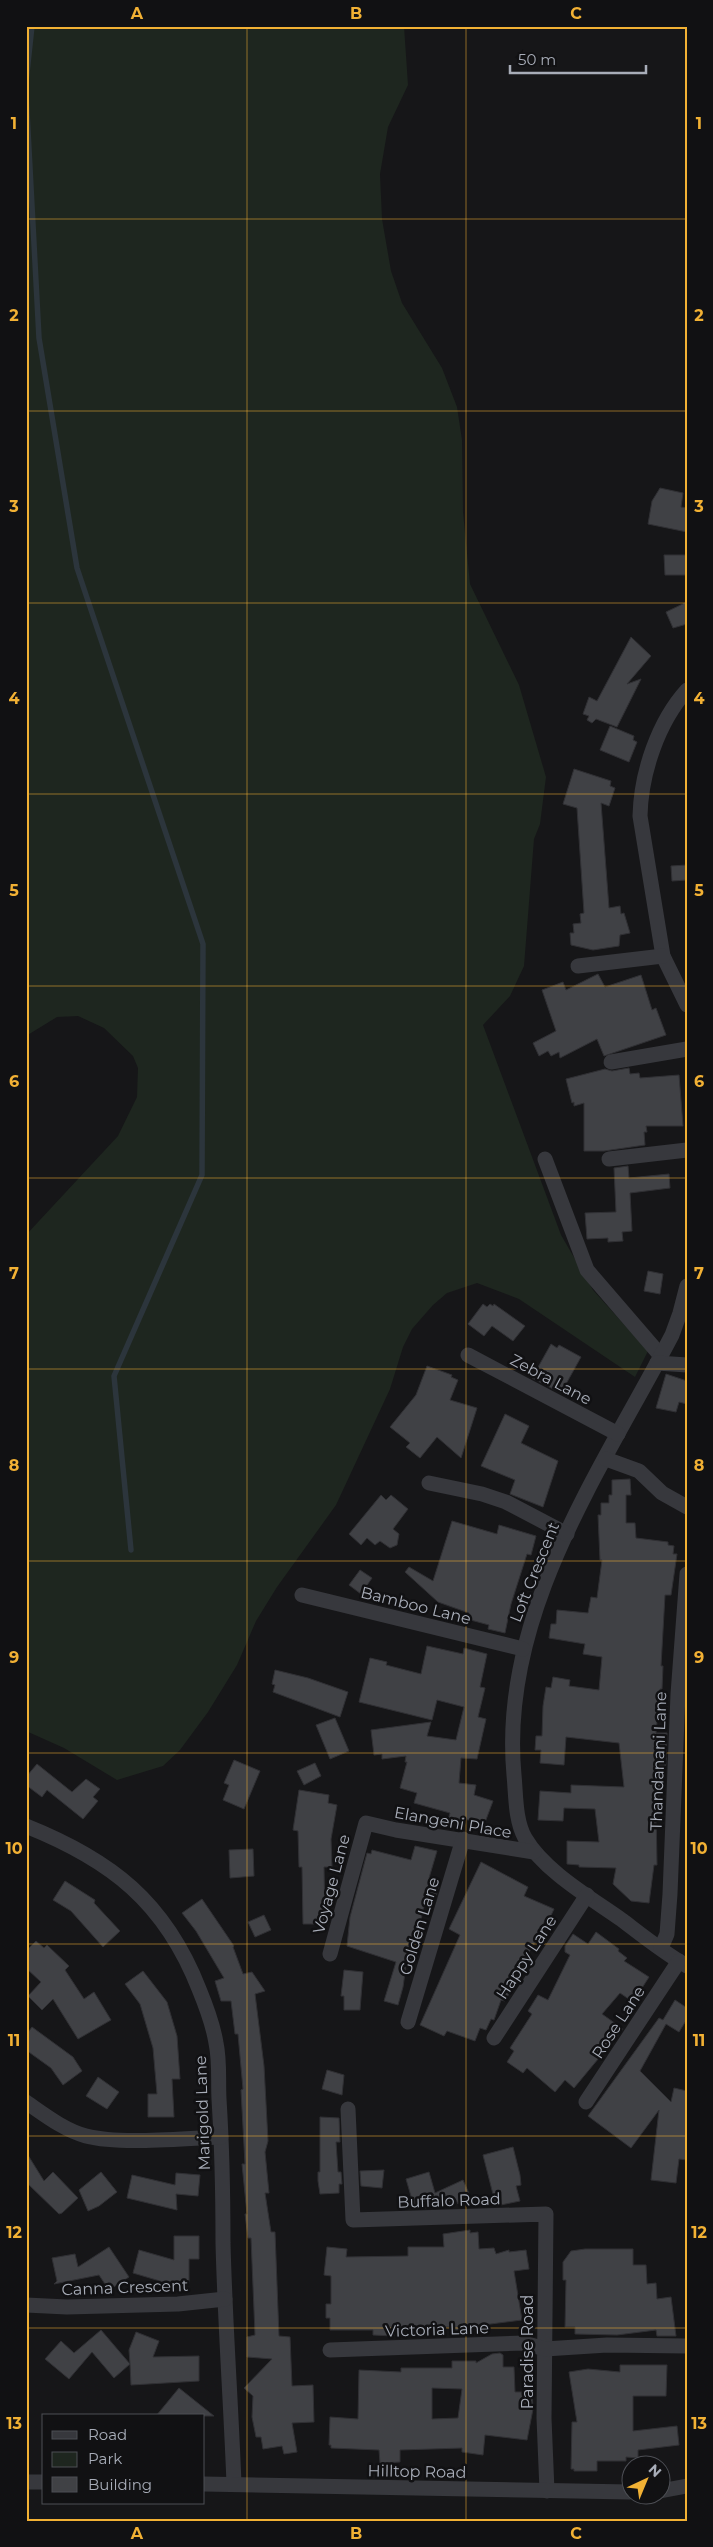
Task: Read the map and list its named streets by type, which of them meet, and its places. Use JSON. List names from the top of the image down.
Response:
{
  "streets": {
    "street": [
      "Zebra Lane",
      "Loft Crescent",
      "Bamboo Lane",
      "Thandanani Lane",
      "Elangeni Place",
      "Voyage Lane",
      "Golden Lane",
      "Happy Lane",
      "Rose Lane",
      "Marigold Lane",
      "Buffalo Road",
      "Canna Crescent",
      "Victoria Lane",
      "Paradise Road",
      "Hilltop Road"
    ]
  },
  "crossings": [
    ["Zebra Lane", "Loft Crescent"],
    ["Loft Crescent", "Bamboo Lane"],
    ["Loft Crescent", "Thandanani Lane"],
    ["Loft Crescent", "Elangeni Place"],
    ["Loft Crescent", "Happy Lane"],
    ["Loft Crescent", "Rose Lane"],
    ["Elangeni Place", "Voyage Lane"],
    ["Elangeni Place", "Golden Lane"],
    ["Marigold Lane", "Canna Crescent"],
    ["Marigold Lane", "Hilltop Road"],
    ["Buffalo Road", "Paradise Road"],
    ["Victoria Lane", "Paradise Road"],
    ["Paradise Road", "Hilltop Road"]
  ],
  "legend": ["Road", "Park", "Building"],
  "scale_bar": "50 m",
  "north": "top right",
  "grid": {
    "columns": ["A", "B", "C"],
    "rows": [
      "1",
      "2",
      "3",
      "4",
      "5",
      "6",
      "7",
      "8",
      "9",
      "10",
      "11",
      "12",
      "13"
    ]
  }
}
